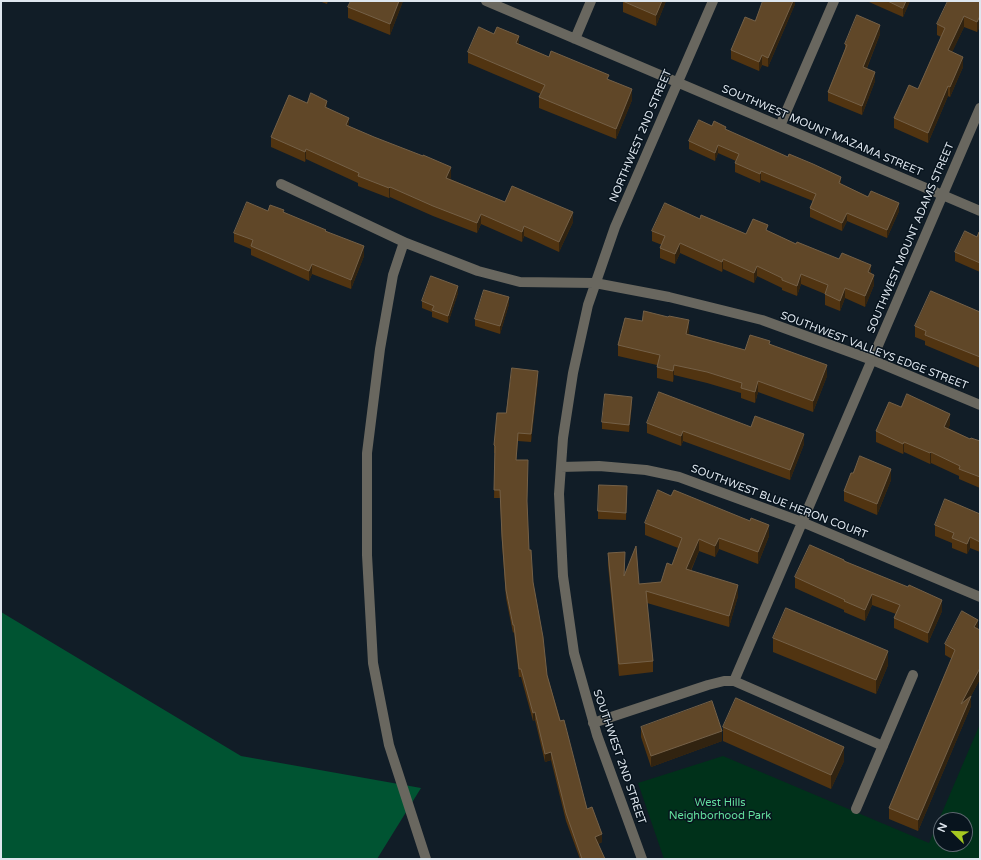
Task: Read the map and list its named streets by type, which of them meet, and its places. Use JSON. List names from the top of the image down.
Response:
{
  "streets": {
    "street": [
      "SOUTHWEST MOUNT MAZAMA STREET",
      "NORTHWEST 2ND STREET",
      "SOUTHWEST MOUNT ADAMS STREET",
      "SOUTHWEST VALLEYS EDGE STREET",
      "SOUTHWEST BLUE HERON COURT",
      "SOUTHWEST 2ND STREET"
    ]
  },
  "crossings": [
    ["SOUTHWEST MOUNT MAZAMA STREET", "NORTHWEST 2ND STREET"],
    ["SOUTHWEST MOUNT MAZAMA STREET", "SOUTHWEST MOUNT ADAMS STREET"],
    ["NORTHWEST 2ND STREET", "SOUTHWEST VALLEYS EDGE STREET"],
    ["NORTHWEST 2ND STREET", "SOUTHWEST 2ND STREET"],
    ["SOUTHWEST MOUNT ADAMS STREET", "SOUTHWEST VALLEYS EDGE STREET"],
    ["SOUTHWEST MOUNT ADAMS STREET", "SOUTHWEST BLUE HERON COURT"],
    ["SOUTHWEST VALLEYS EDGE STREET", "SOUTHWEST 2ND STREET"],
    ["SOUTHWEST BLUE HERON COURT", "SOUTHWEST 2ND STREET"]
  ],
  "parks": ["West Hills Neighborhood Park"],
  "north": "top left"
}
